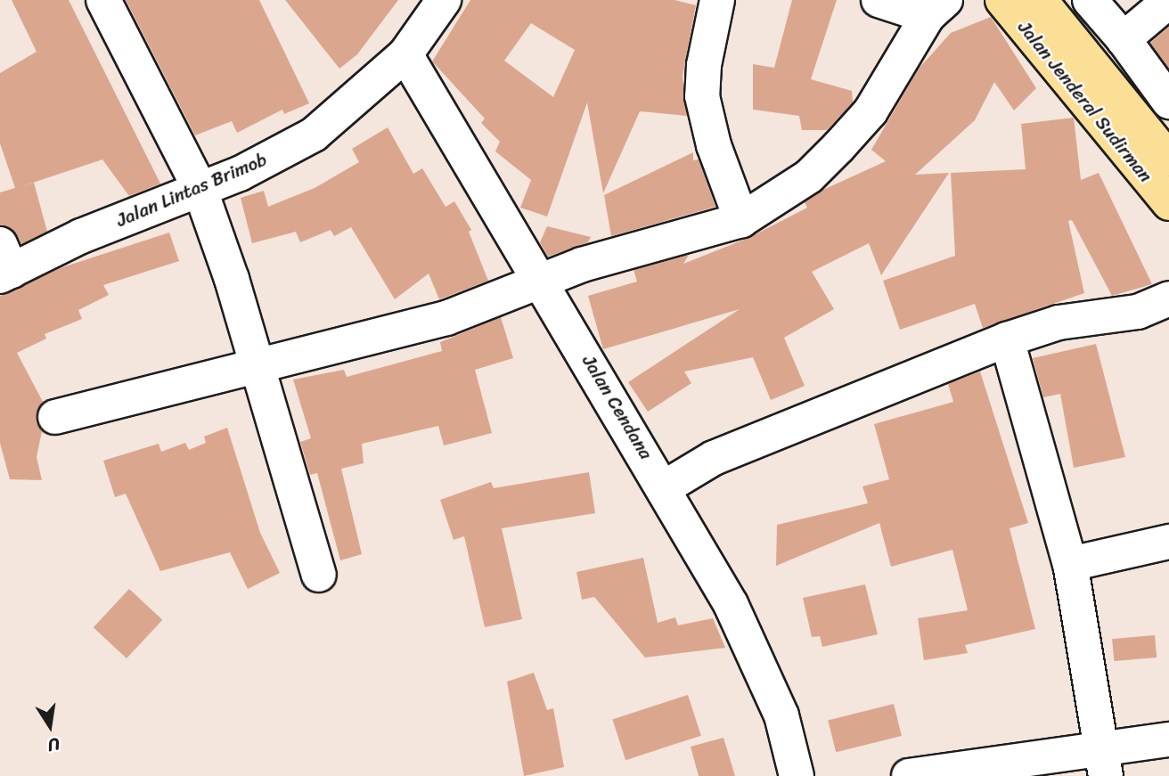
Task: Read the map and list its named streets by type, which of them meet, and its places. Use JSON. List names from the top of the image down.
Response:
{
  "streets": {
    "main road": ["Jalan Jenderal Sudirman"],
    "street": ["Jalan Lintas Brimob", "Jalan Cendana"]
  },
  "crossings": [
    ["Jalan Lintas Brimob", "Jalan Cendana"]
  ],
  "north": "bottom"
}
